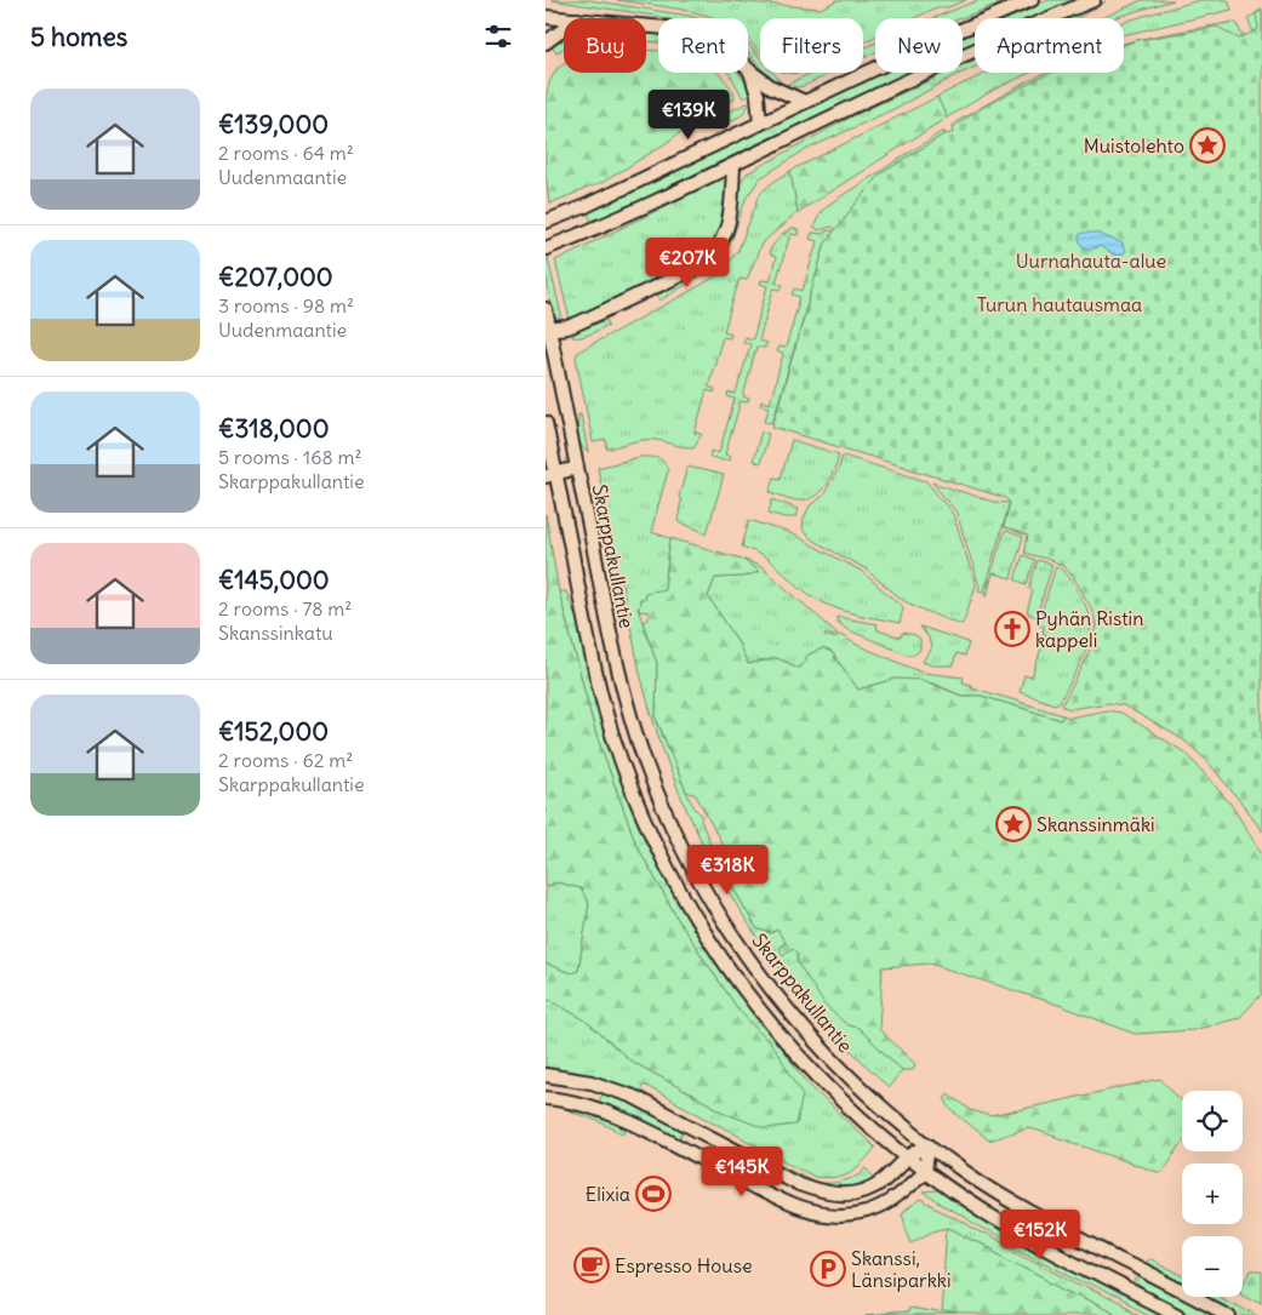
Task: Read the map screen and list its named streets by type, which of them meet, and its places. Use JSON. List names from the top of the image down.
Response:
{
  "streets": {
    "main road": ["Skarppakullantie"]
  },
  "parks": ["Uurnahauta-alue", "Turun hautausmaa"],
  "places": {
    "place": ["Muistolehto", "Skanssinmäki"],
    "church": ["Pyhän Ristin kappeli"],
    "sports": ["Elixia"],
    "cafe": ["Espresso House"],
    "parking": ["Skanssi, Länsiparkki"]
  },
  "page": {
    "heading": "5 homes",
    "chip": [
      "Buy",
      "Rent",
      "Filters",
      "New",
      "Apartment"
    ],
    "list": [
      {
        "name": "€139,000",
        "note": "2 rooms · 64 m² · Uudenmaantie"
      },
      {
        "name": "€207,000",
        "note": "3 rooms · 98 m² · Uudenmaantie"
      },
      {
        "name": "€318,000",
        "note": "5 rooms · 168 m² · Skarppakullantie"
      },
      {
        "name": "€145,000",
        "note": "2 rooms · 78 m² · Skanssinkatu"
      },
      {
        "name": "€152,000",
        "note": "2 rooms · 62 m² · Skarppakullantie"
      }
    ],
    "price": [
      "€139K",
      "€207K",
      "€318K",
      "€145K",
      "€152K"
    ],
    "map_buttons": ["+", "−"]
  }
}
